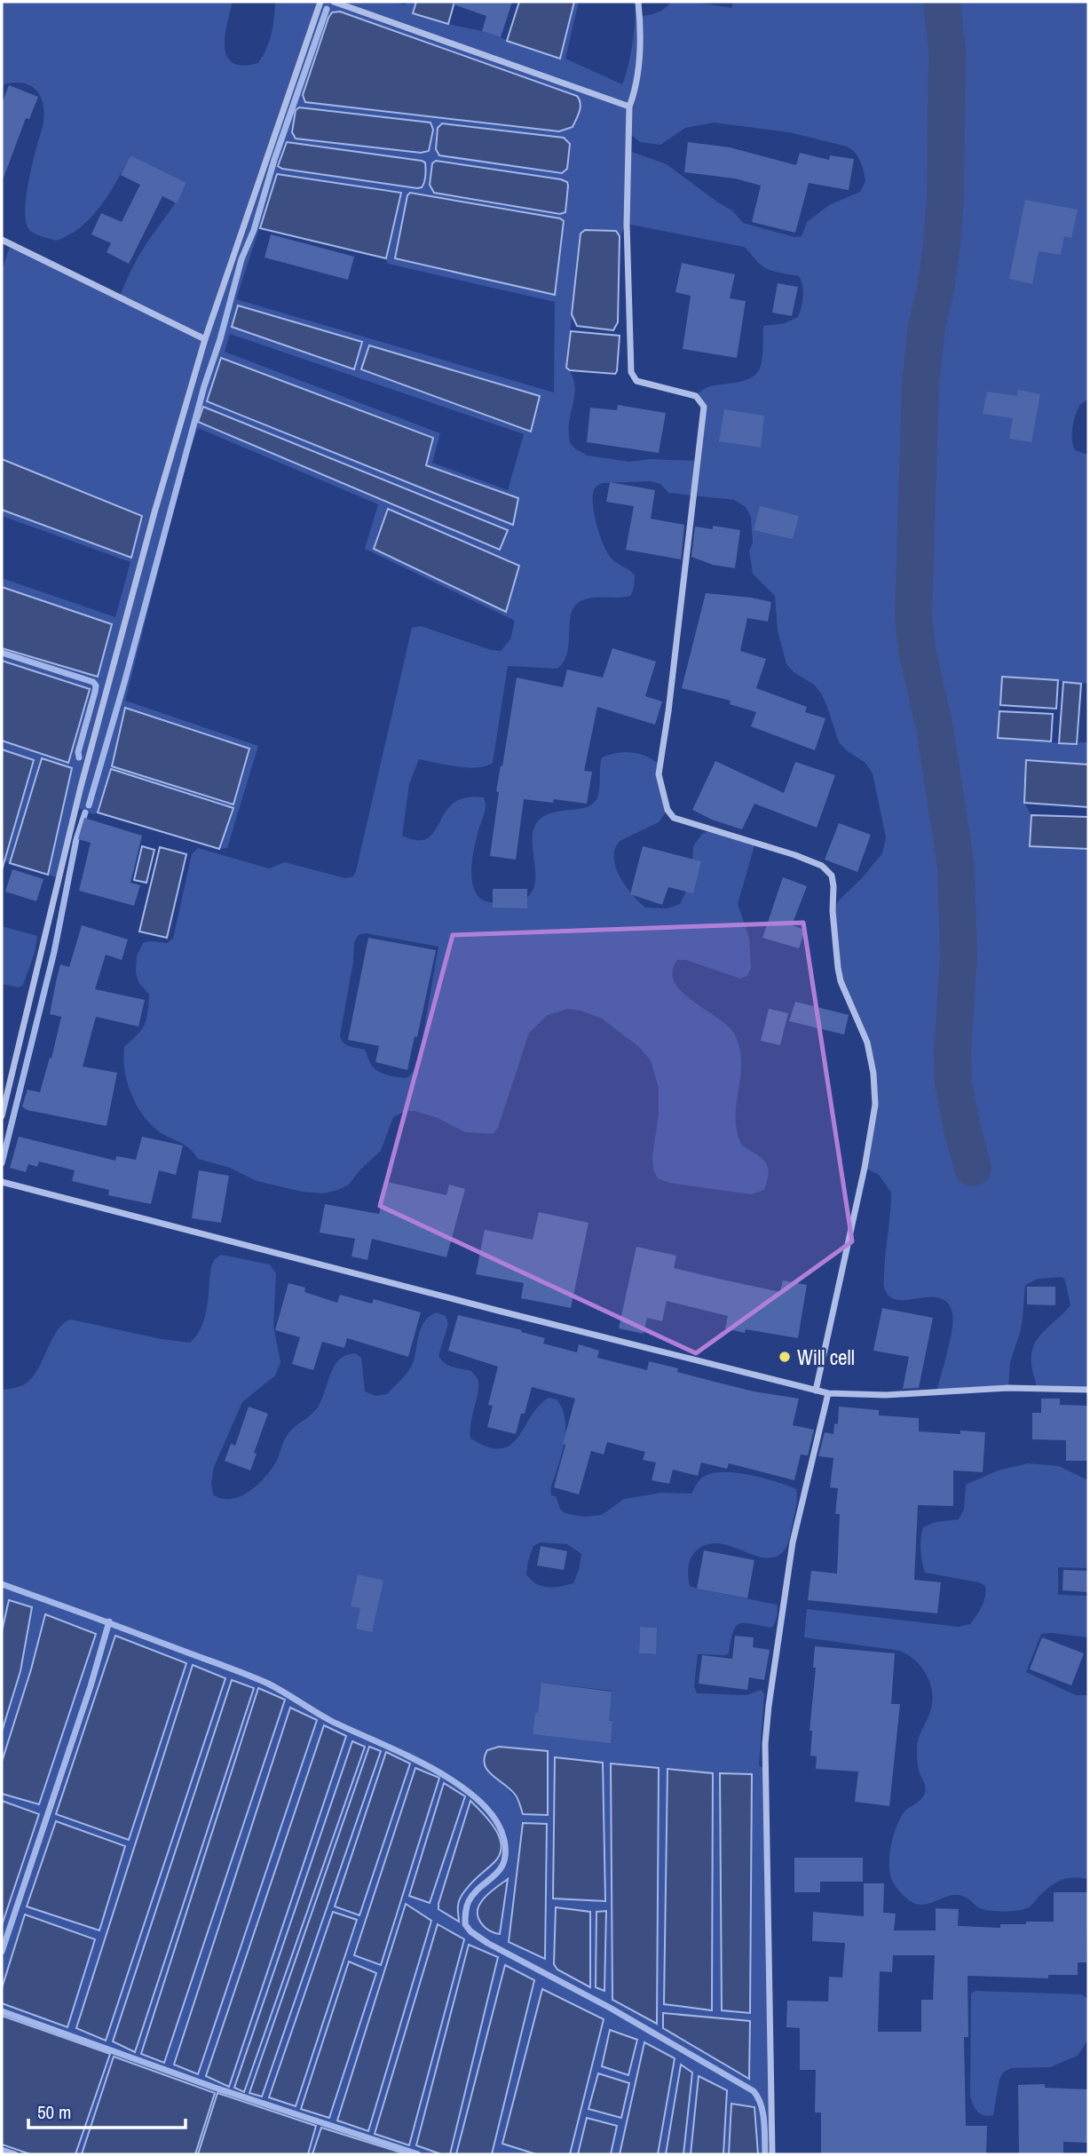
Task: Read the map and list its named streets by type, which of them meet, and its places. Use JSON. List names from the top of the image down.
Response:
{
  "places": ["Will cell"],
  "scale_bar": "50 m"
}
